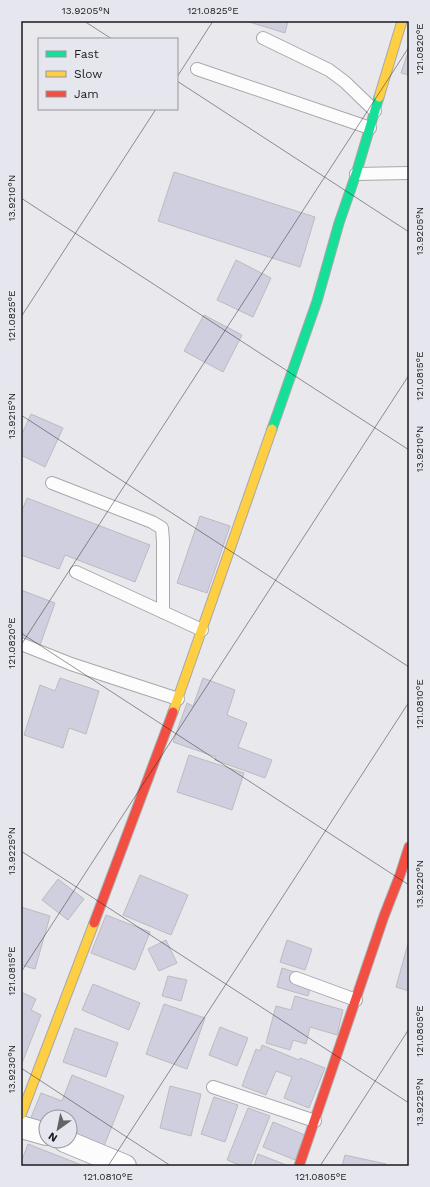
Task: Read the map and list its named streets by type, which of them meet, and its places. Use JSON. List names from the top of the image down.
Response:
{
  "legend": ["Fast", "Slow", "Jam"],
  "north": "bottom left",
  "coordinates": [
    "13.9205°N",
    "121.0825°E",
    "121.0820°E",
    "13.9210°N",
    "121.0815°E",
    "13.9215°N",
    "121.0810°E",
    "13.9225°N",
    "13.9220°N",
    "121.0805°E",
    "13.9230°N"
  ]
}
